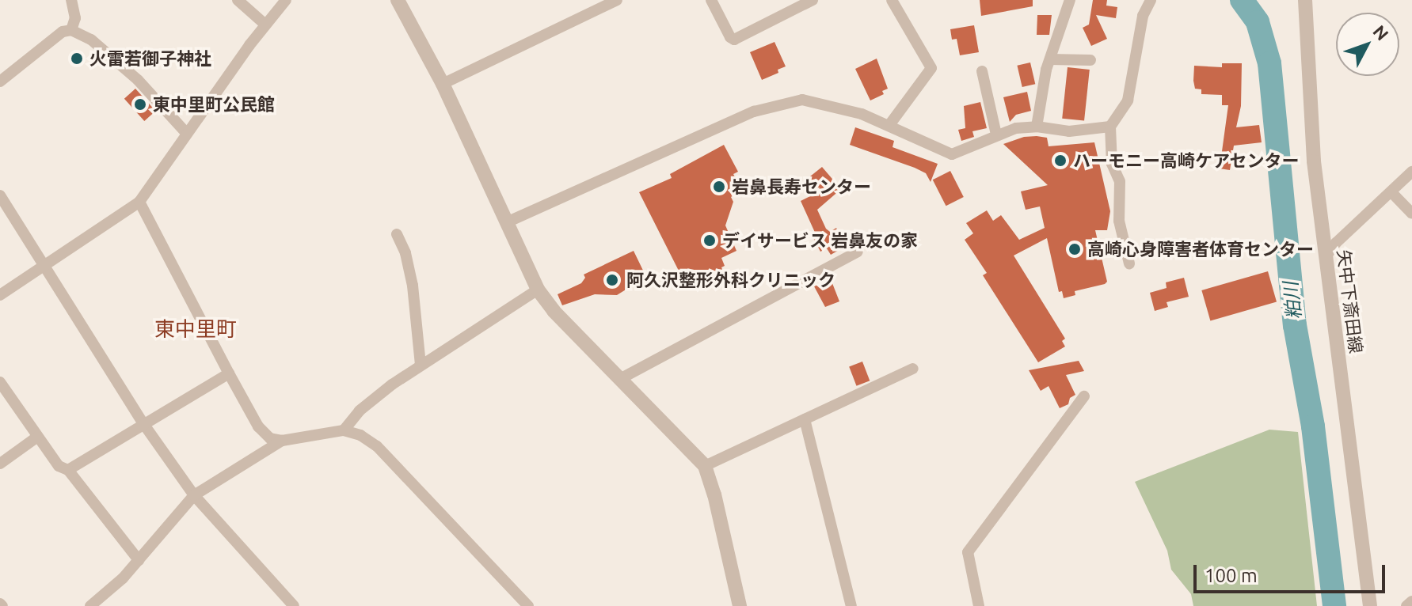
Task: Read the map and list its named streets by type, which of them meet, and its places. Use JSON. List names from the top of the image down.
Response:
{
  "streets": {
    "street": ["矢中下斎田線"]
  },
  "districts": ["東中里町"],
  "water": ["粕川"],
  "places": [
    "火雷若御子神社",
    "東中里町公民館",
    "ハーモニー高崎ケアセンター",
    "岩鼻長寿センター",
    "デイサービス 岩鼻友の家",
    "高崎心身障害者体育センター",
    "阿久沢整形外科クリニック"
  ],
  "scale_bar": "100 m",
  "north": "top right"
}
